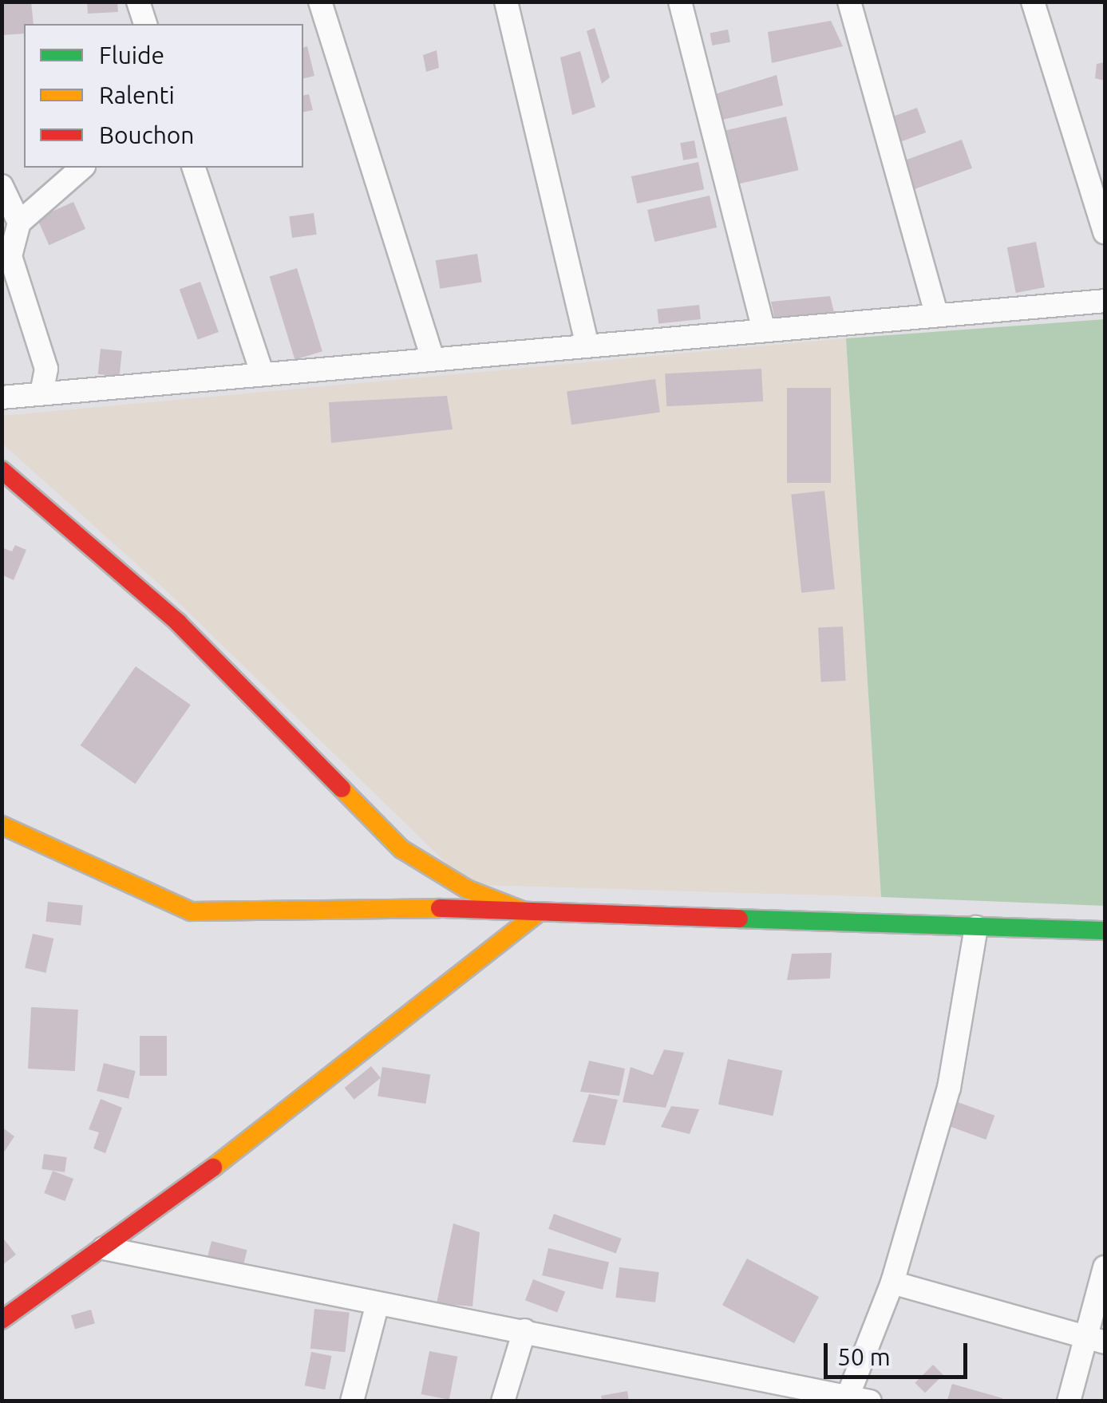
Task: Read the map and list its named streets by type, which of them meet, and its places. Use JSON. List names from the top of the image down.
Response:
{
  "legend": ["Fluide", "Ralenti", "Bouchon"],
  "scale_bar": "50 m"
}
